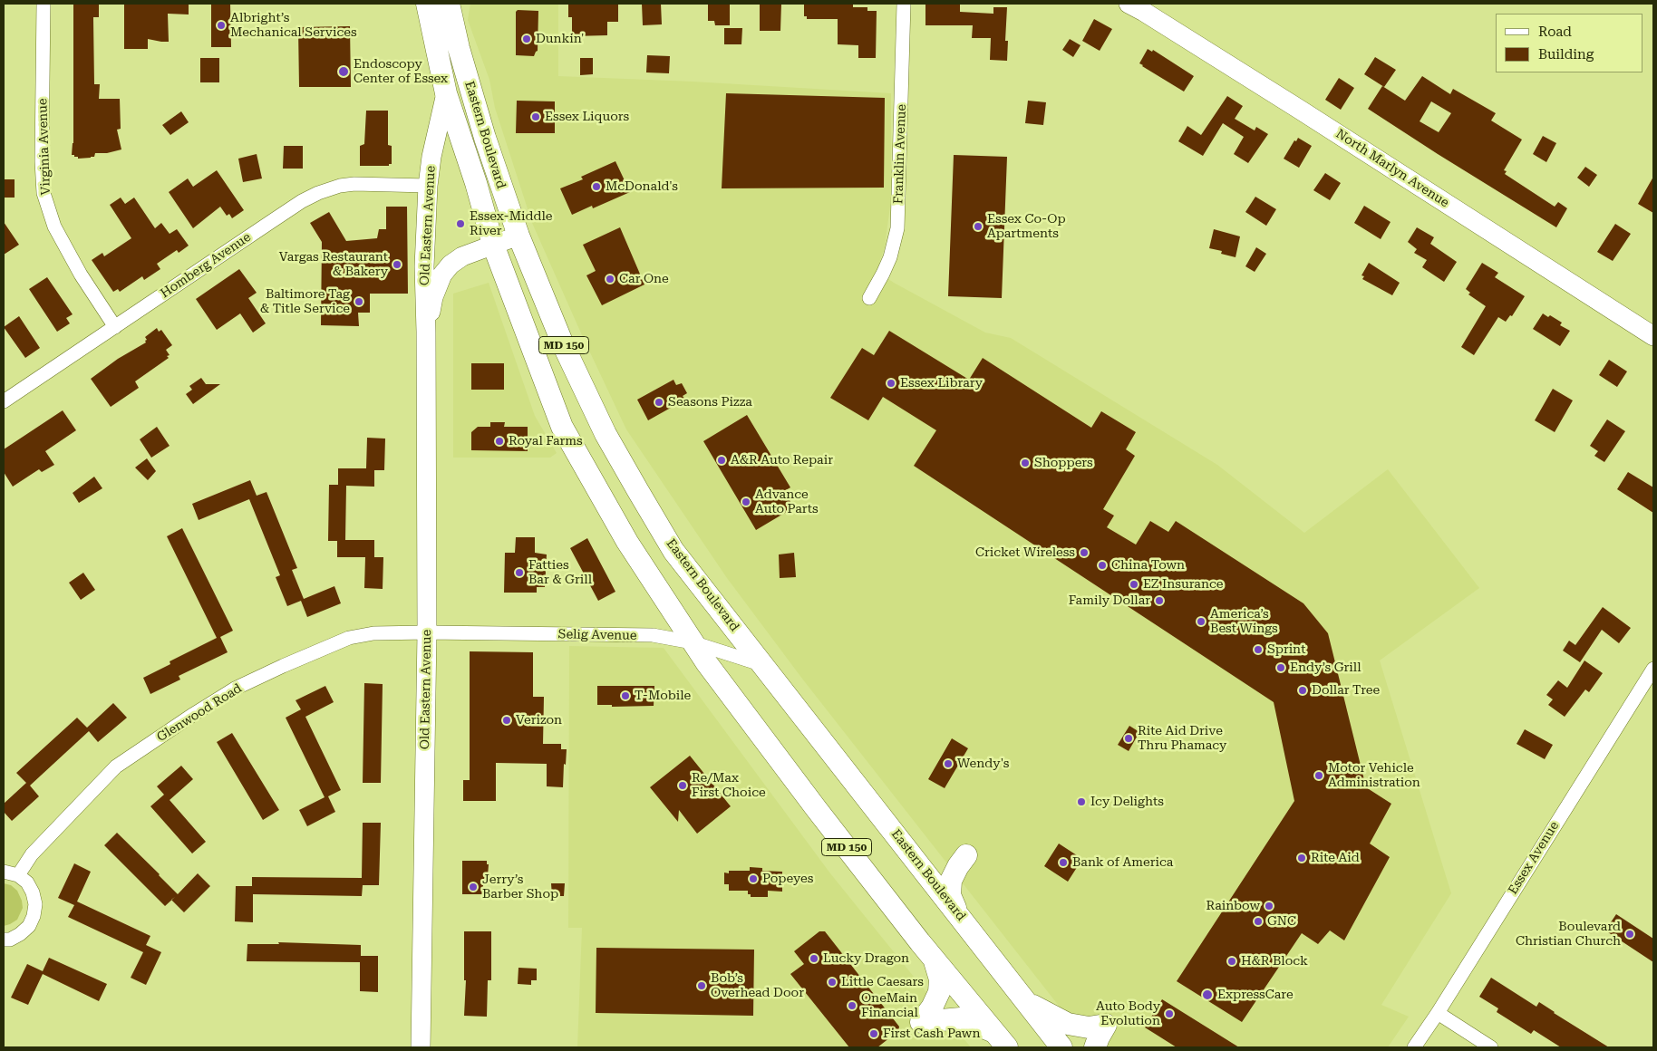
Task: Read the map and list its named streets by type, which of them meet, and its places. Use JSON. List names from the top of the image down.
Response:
{
  "streets": {
    "main road": ["Eastern Boulevard", "MD 150"],
    "street": [
      "Virginia Avenue",
      "Franklin Avenue",
      "North Marlyn Avenue",
      "Old Eastern Avenue",
      "Homberg Avenue",
      "Selig Avenue",
      "Glenwood Road",
      "Essex Avenue"
    ]
  },
  "crossings": [
    ["Eastern Boulevard", "Old Eastern Avenue"],
    ["Eastern Boulevard", "Selig Avenue"],
    ["Virginia Avenue", "Homberg Avenue"],
    ["Old Eastern Avenue", "Homberg Avenue"],
    ["Old Eastern Avenue", "Selig Avenue"],
    ["Old Eastern Avenue", "Glenwood Road"],
    ["Selig Avenue", "Glenwood Road"]
  ],
  "places": [
    "Albright’s Mechanical Services",
    "Dunkin'",
    "Endoscopy Center of Essex",
    "Essex Liquors",
    "McDonald's",
    "Essex-Middle River",
    "Essex Co-Op Apartments",
    "Vargas Restaurant & Bakery",
    "Car One",
    "Baltimore Tag & Title Service",
    "Essex Library",
    "Seasons Pizza",
    "Royal Farms",
    "A&R Auto Repair",
    "Shoppers",
    "Advance Auto Parts",
    "Cricket Wireless",
    "China Town",
    "Fatties Bar & Grill",
    "EZ Insurance",
    "Family Dollar",
    "America’s Best Wings",
    "Sprint",
    "Endy’s Grill",
    "Dollar Tree",
    "T-Mobile",
    "Verizon",
    "Rite Aid Drive Thru Phamacy",
    "Wendy's",
    "Motor Vehicle Administration",
    "Re/Max First Choice",
    "Icy Delights",
    "Rite Aid",
    "Bank of America",
    "Popeyes",
    "Jerry’s Barber Shop",
    "Rainbow",
    "GNC",
    "Boulevard Christian Church",
    "Lucky Dragon",
    "H&R Block",
    "Little Caesars",
    "Bob’s Overhead Door",
    "ExpressCare",
    "OneMain Financial",
    "Auto Body Evolution",
    "First Cash Pawn"
  ],
  "legend": ["Road", "Building"]
}
